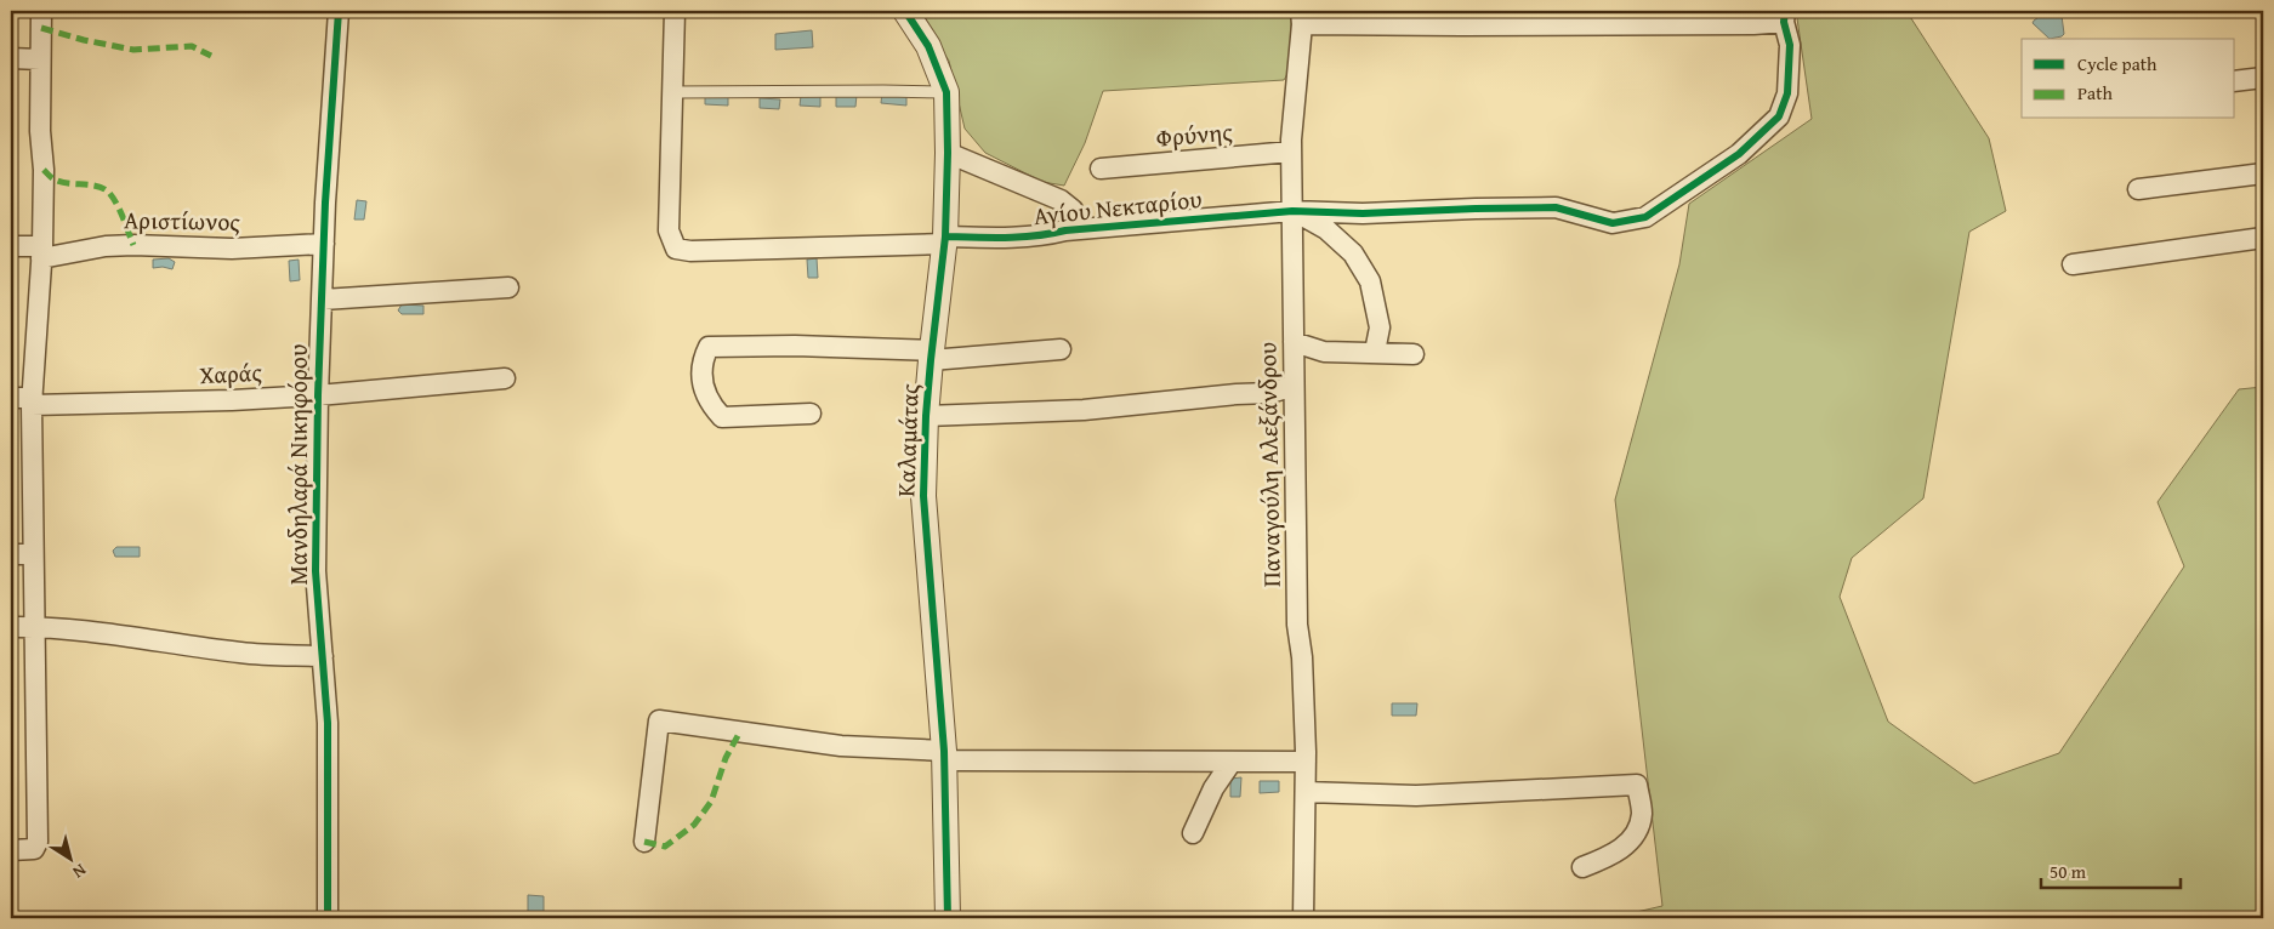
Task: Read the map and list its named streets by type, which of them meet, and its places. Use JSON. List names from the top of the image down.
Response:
{
  "streets": {
    "street": [
      "Φρύνης",
      "Αγίου Νεκταρίου",
      "Αριστίωνος",
      "Χαράς",
      "Καλαμάτας",
      "Μανδηλαρά Νικηφόρου",
      "Παναγούλη Αλεξάνδρου"
    ]
  },
  "crossings": [
    ["Φρύνης", "Παναγούλη Αλεξάνδρου"],
    ["Αγίου Νεκταρίου", "Καλαμάτας"],
    ["Αγίου Νεκταρίου", "Παναγούλη Αλεξάνδρου"],
    ["Αριστίωνος", "Μανδηλαρά Νικηφόρου"],
    ["Χαράς", "Μανδηλαρά Νικηφόρου"]
  ],
  "legend": ["Cycle path", "Path"],
  "scale_bar": "50 m",
  "north": "bottom right"
}
